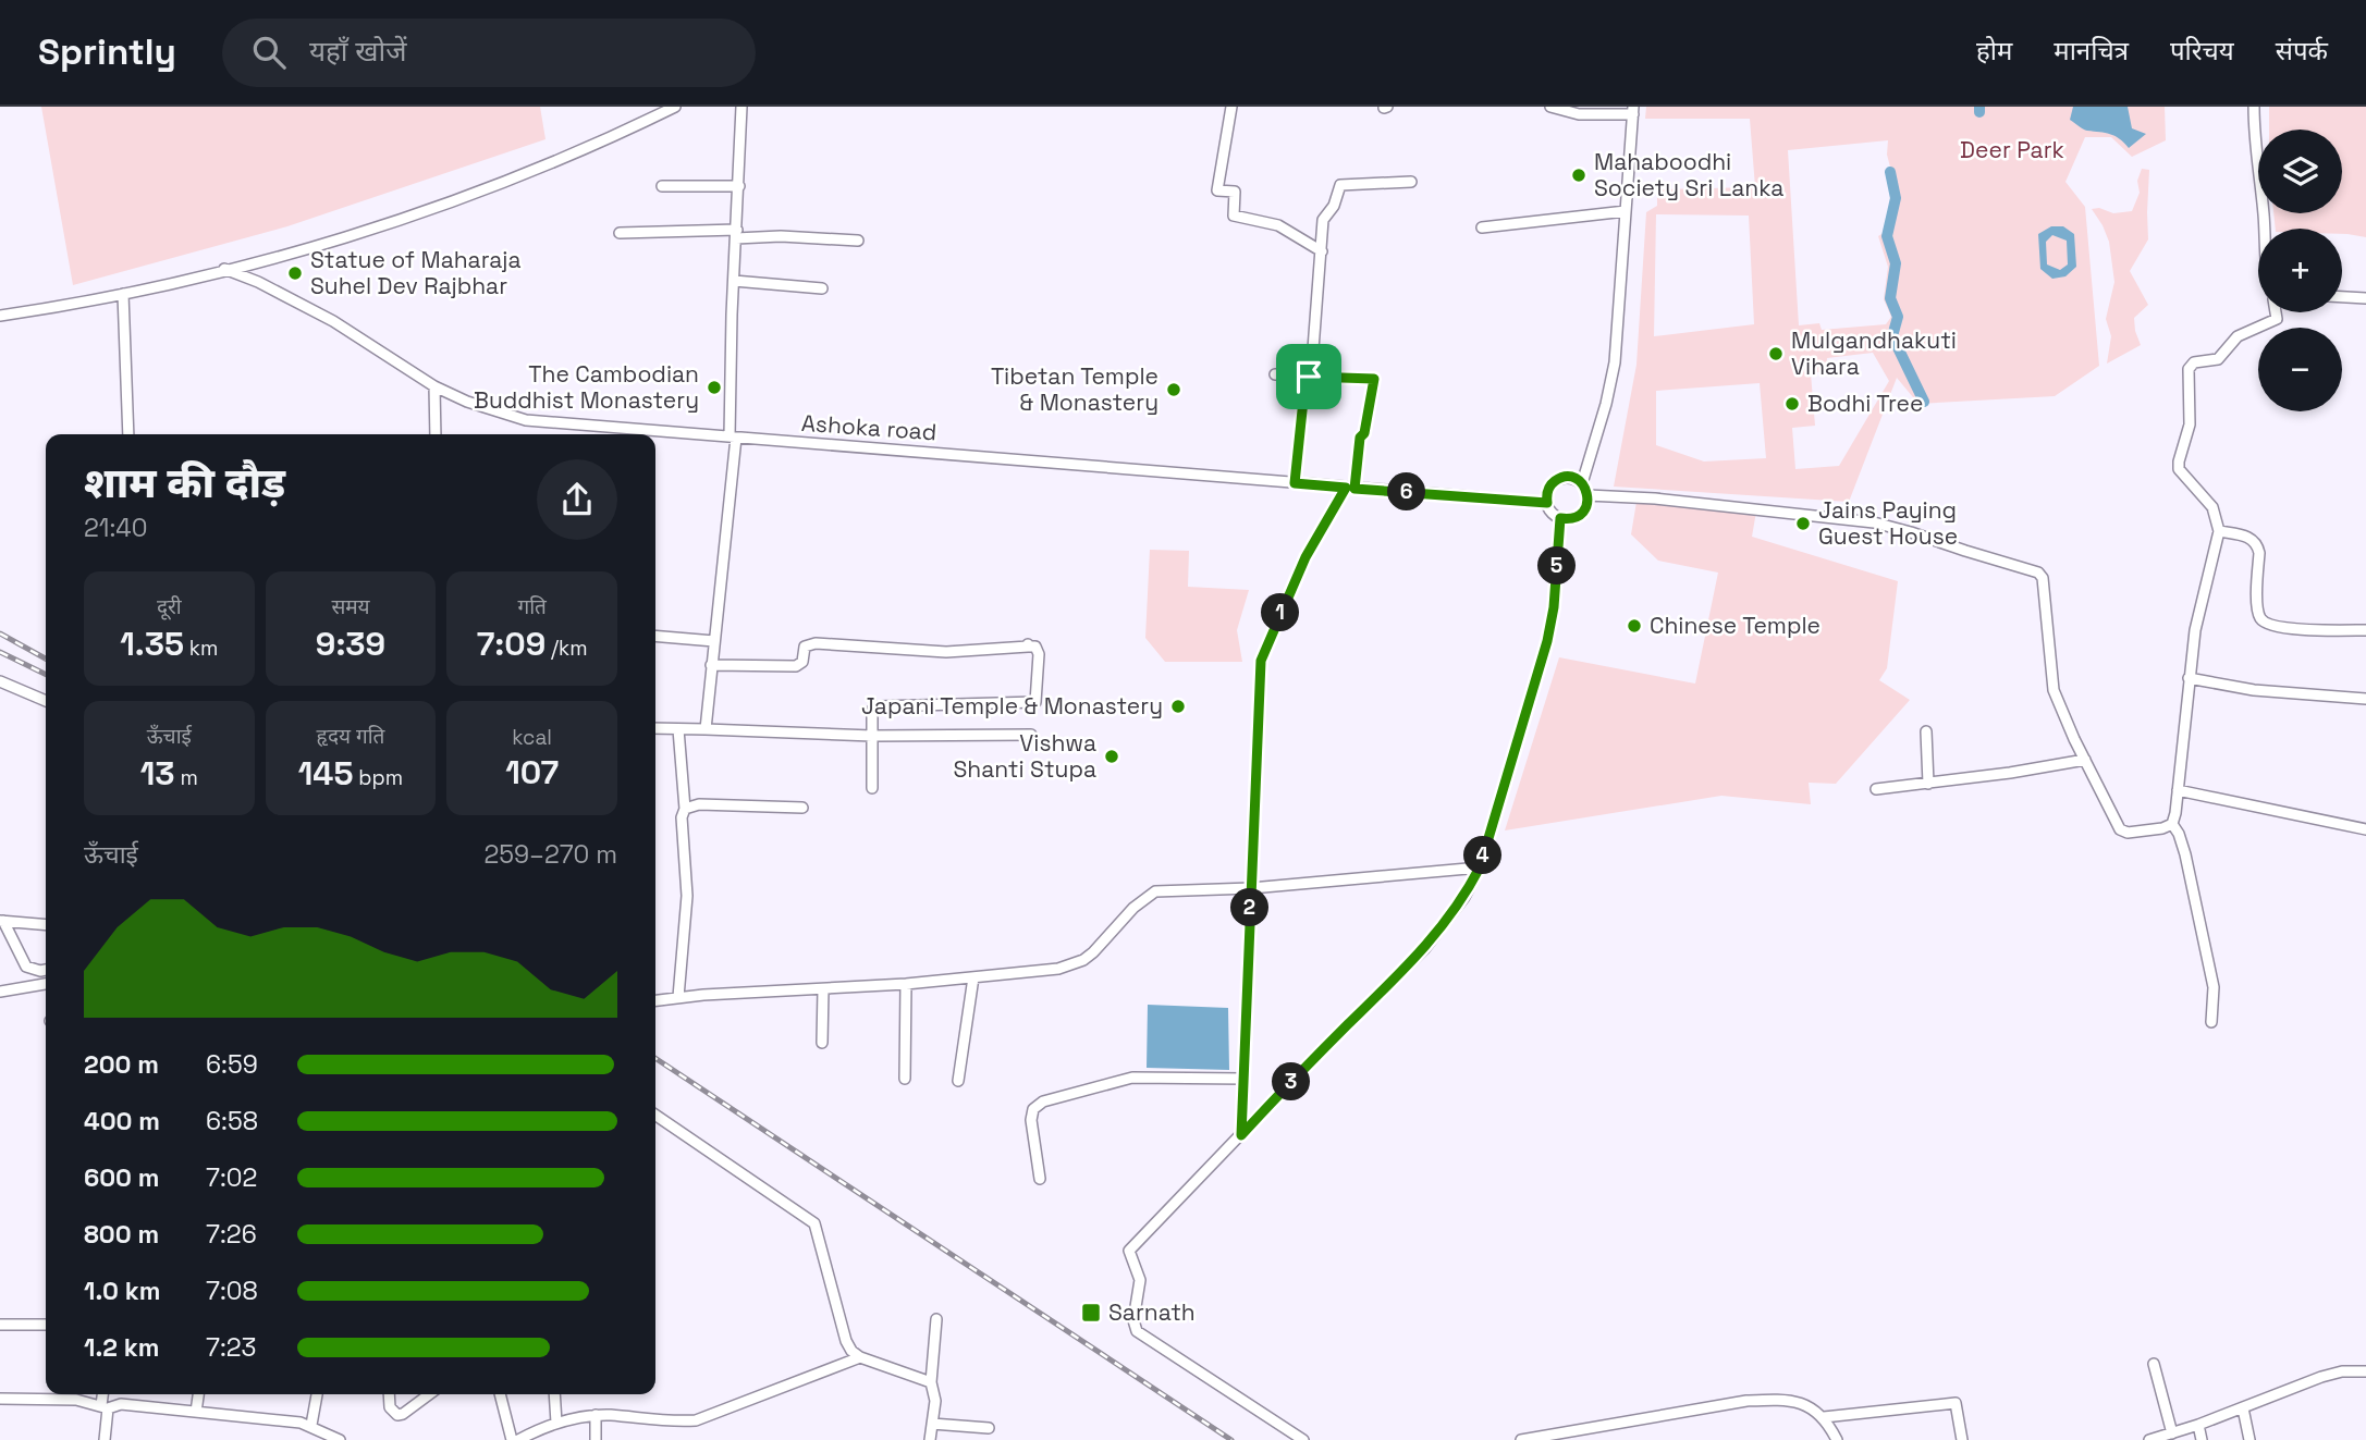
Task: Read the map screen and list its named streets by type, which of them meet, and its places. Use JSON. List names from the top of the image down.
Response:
{
  "streets": {
    "street": ["Ashoka road"]
  },
  "parks": ["Deer Park"],
  "places": {
    "other": [
      "Mahaboodhi Society Sri Lanka",
      "Statue of Maharaja Suhel Dev Rajbhar",
      "Mulgandhakuti Vihara",
      "The Cambodian Buddhist Monastery",
      "Tibetan Temple & Monastery",
      "Bodhi Tree",
      "Jains Paying Guest House",
      "Chinese Temple",
      "Japani Temple & Monastery",
      "Vishwa Shanti Stupa"
    ],
    "transit": ["Sarnath"]
  },
  "page": {
    "header": "Sprintly",
    "search": "यहाँ खोजें",
    "nav": [
      "होम",
      "मानचित्र",
      "परिचय",
      "संपर्क"
    ],
    "map_buttons": ["+", "−"],
    "heading": ["शाम की दौड़", "21:40"],
    "pins": [
      "6",
      "5",
      "1",
      "4",
      "2",
      "3"
    ],
    "stats": [
      ["दूरी", "1.35 km"],
      ["समय", "9:39"],
      ["गति", "7:09 /km"],
      ["ऊँचाई", "13 m"],
      ["हृदय गति", "145 bpm"],
      ["kcal", "107"]
    ],
    "chart": ["ऊँचाई", "259–270 m"],
    "list": [
      {
        "name": "200 m",
        "note": "6:59"
      },
      {
        "name": "400 m",
        "note": "6:58"
      },
      {
        "name": "600 m",
        "note": "7:02"
      },
      {
        "name": "800 m",
        "note": "7:26"
      },
      {
        "name": "1.0 km",
        "note": "7:08"
      },
      {
        "name": "1.2 km",
        "note": "7:23"
      }
    ]
  }
}
